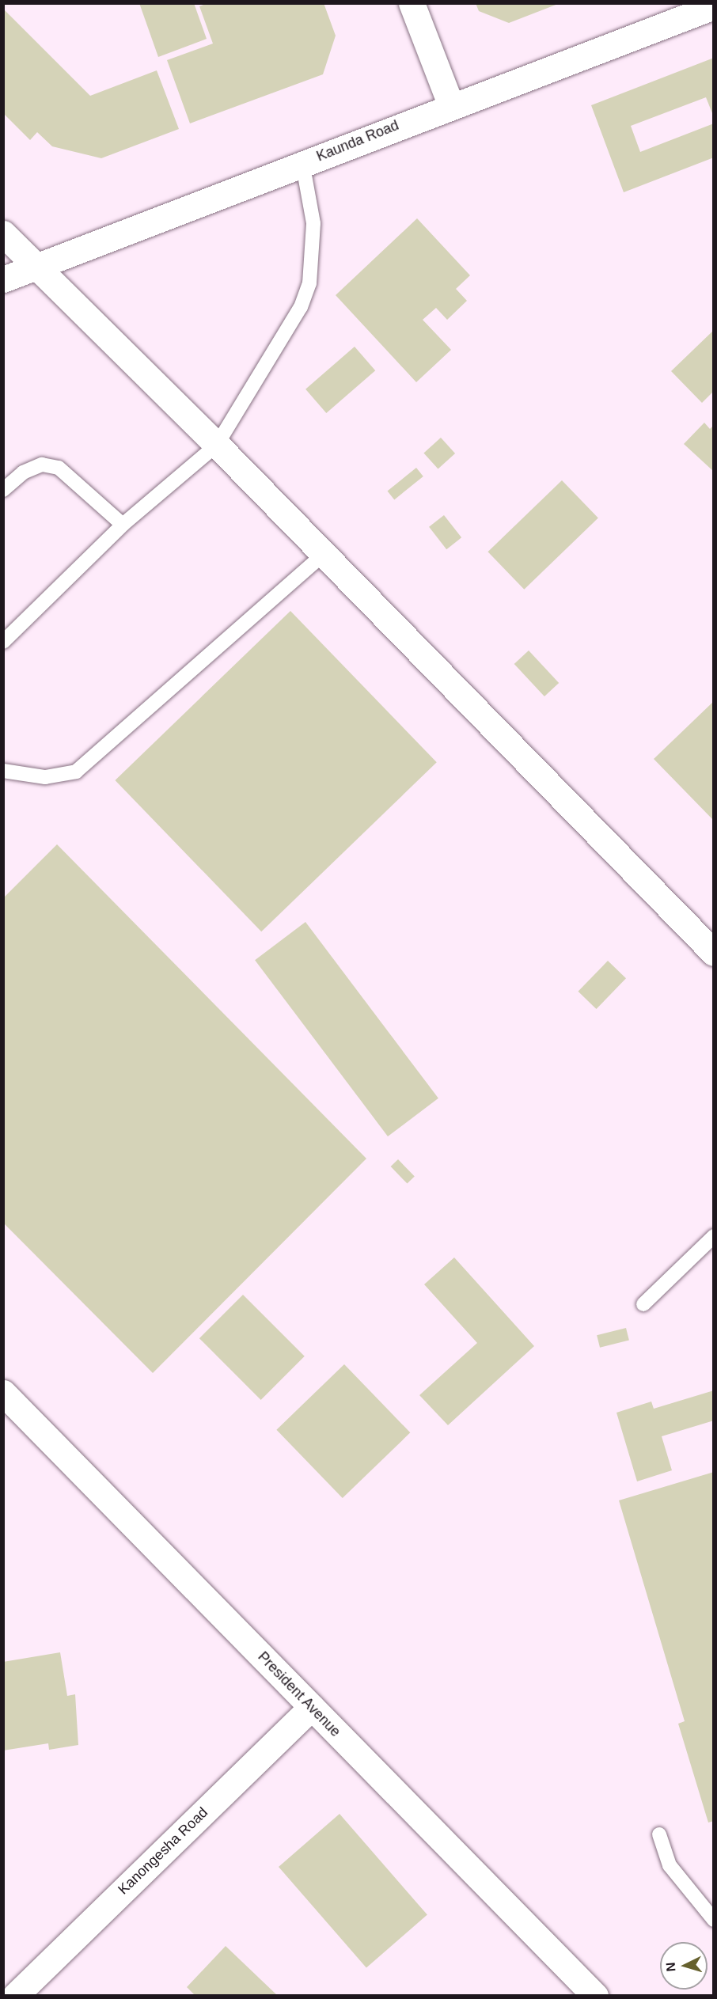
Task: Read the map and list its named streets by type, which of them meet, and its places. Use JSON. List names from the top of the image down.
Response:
{
  "streets": {
    "street": ["Kaunda Road", "President Avenue", "Kanongesha Road"]
  },
  "crossings": [
    ["President Avenue", "Kanongesha Road"]
  ],
  "north": "left"
}
